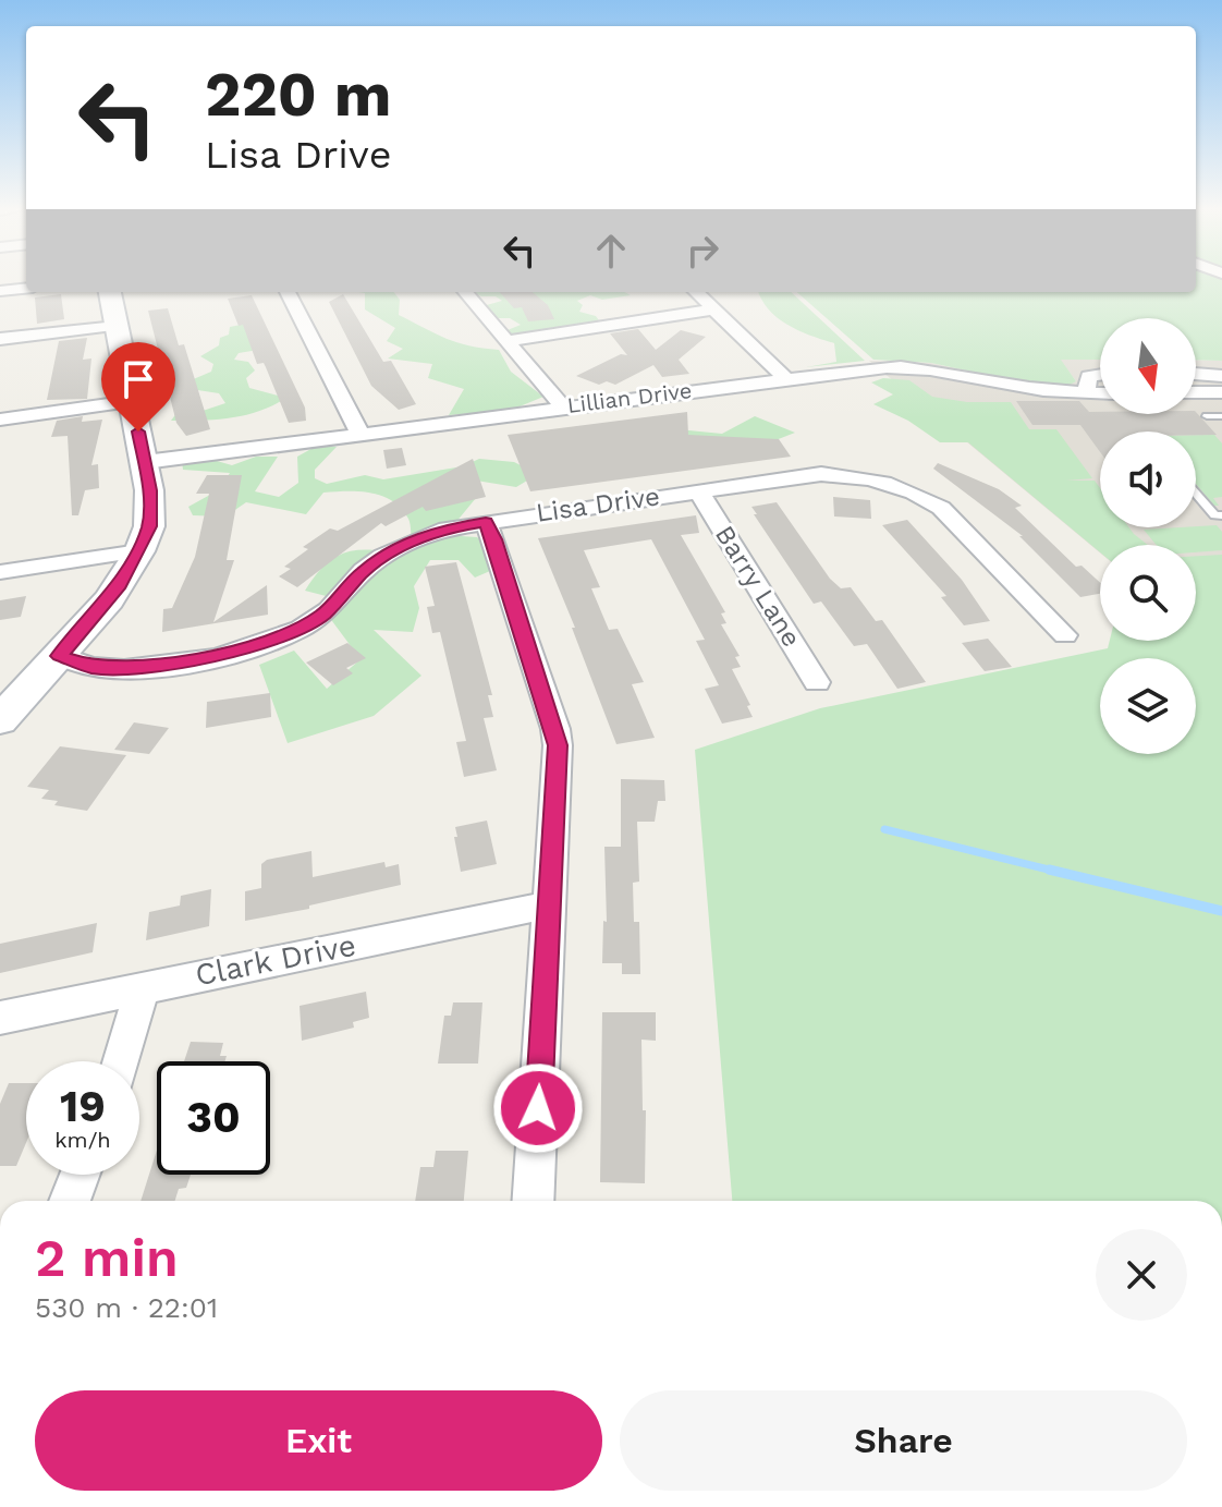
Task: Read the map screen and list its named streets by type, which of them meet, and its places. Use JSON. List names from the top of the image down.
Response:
{
  "streets": {
    "street": [
      "Lillian Drive",
      "Lisa Drive",
      "Barry Lane",
      "Clark Drive"
    ]
  },
  "crossings": [
    ["Lisa Drive", "Barry Lane"]
  ],
  "north": "bottom",
  "page": {
    "turn": ["220 m", "Lisa Drive"],
    "speed": "19 km/h",
    "limit": "30",
    "heading": ["2 min", "530 m · 22:01"],
    "buttons": ["Exit", "Share"]
  }
}
